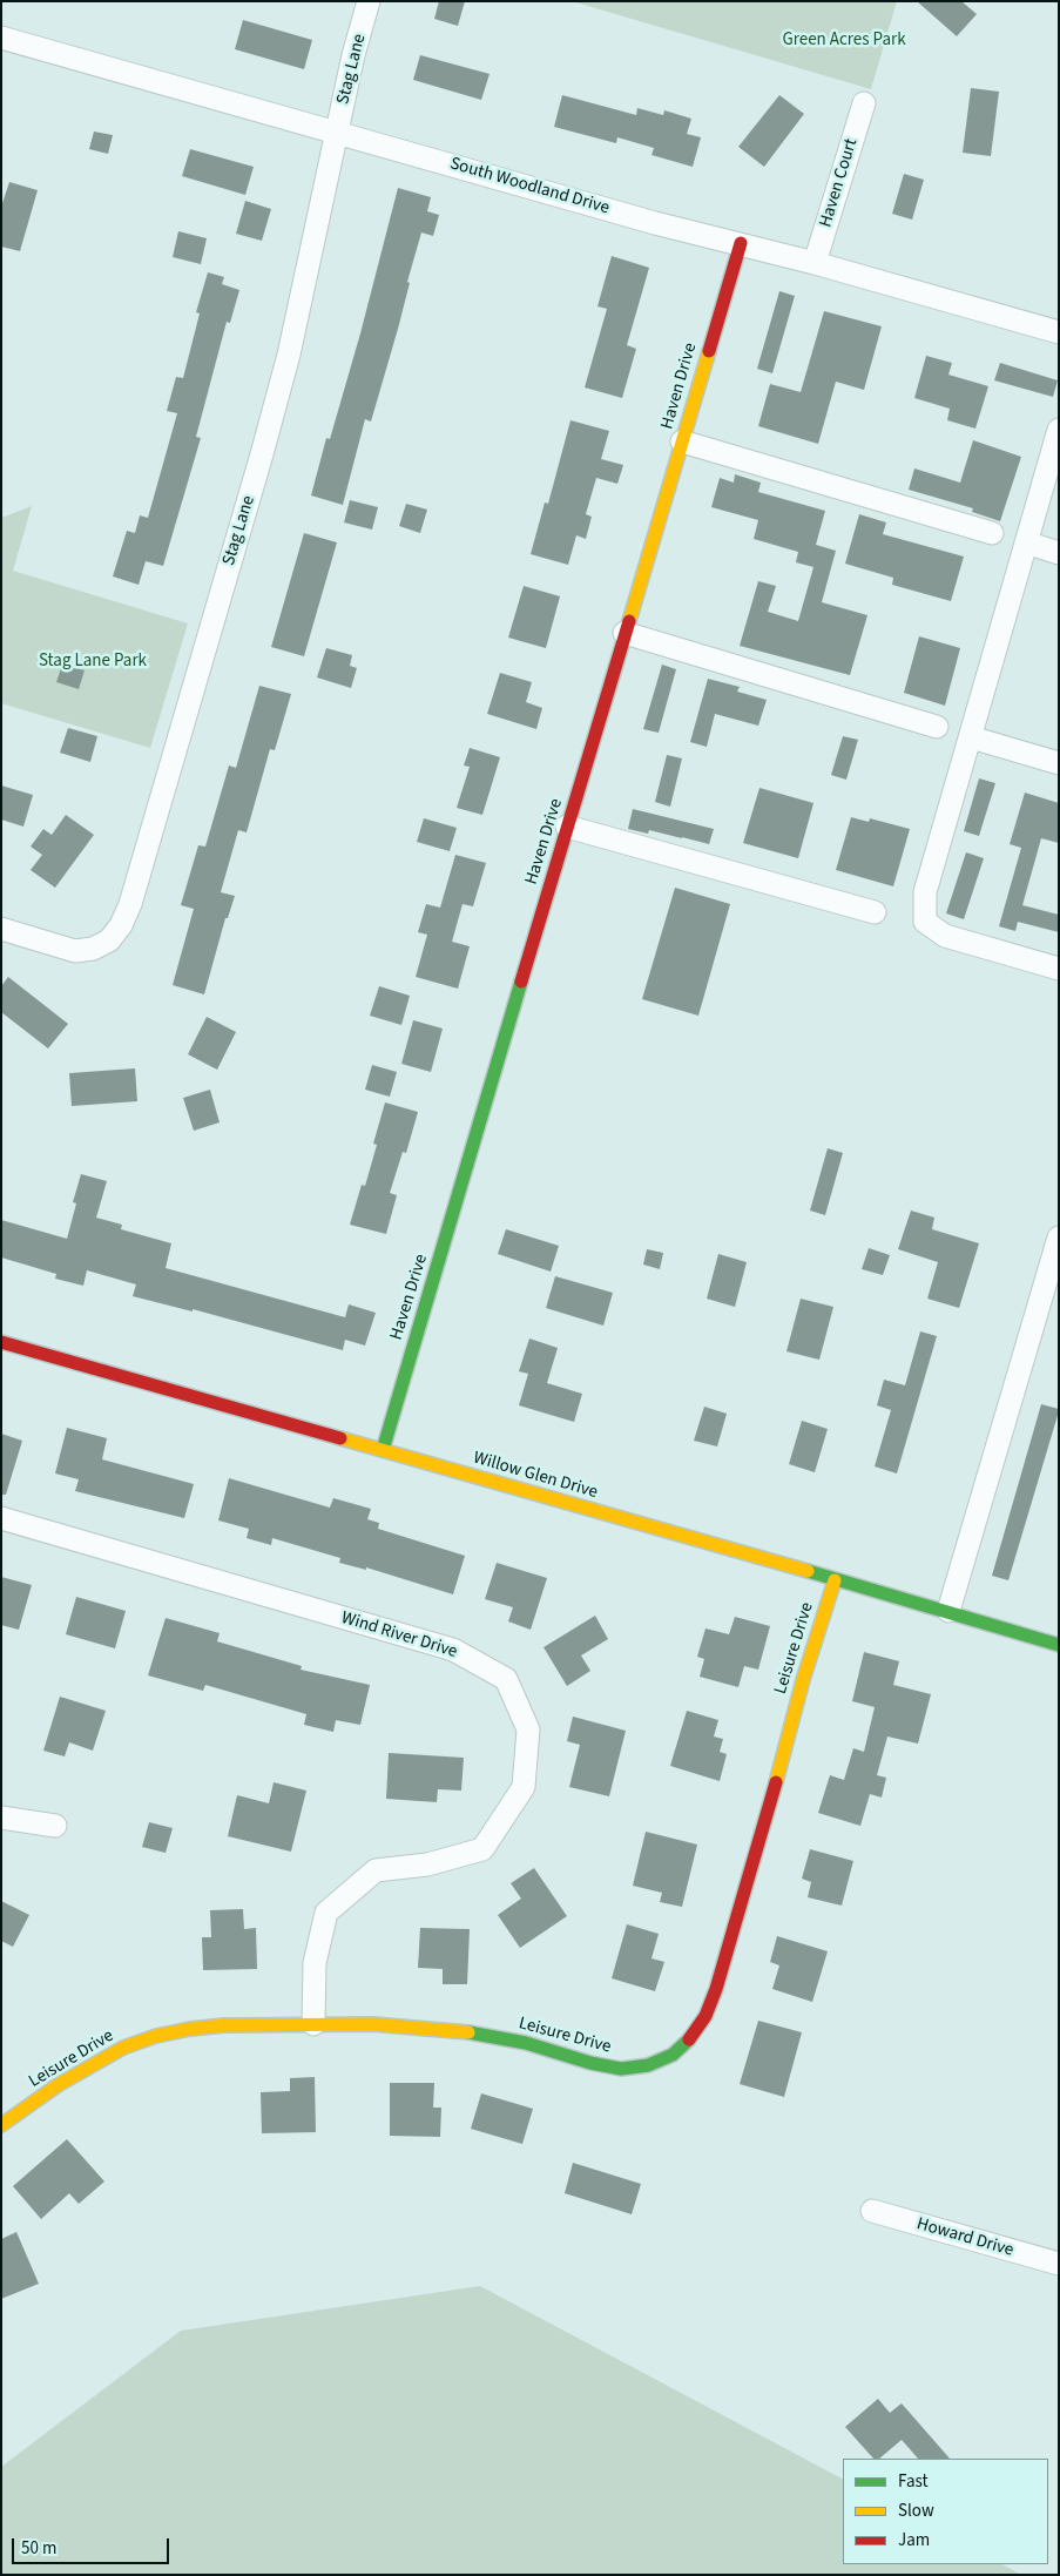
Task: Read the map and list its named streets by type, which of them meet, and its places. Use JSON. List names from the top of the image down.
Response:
{
  "streets": {
    "street": [
      "Stag Lane",
      "Haven Court",
      "South Woodland Drive",
      "Haven Drive",
      "Willow Glen Drive",
      "Wind River Drive",
      "Leisure Drive",
      "Howard Drive"
    ]
  },
  "crossings": [
    ["Stag Lane", "South Woodland Drive"],
    ["Haven Court", "South Woodland Drive"],
    ["South Woodland Drive", "Haven Drive"],
    ["Haven Drive", "Willow Glen Drive"],
    ["Willow Glen Drive", "Leisure Drive"],
    ["Wind River Drive", "Leisure Drive"]
  ],
  "parks": ["Green Acres Park", "Stag Lane Park"],
  "legend": ["Fast", "Slow", "Jam"],
  "scale_bar": "50 m"
}
